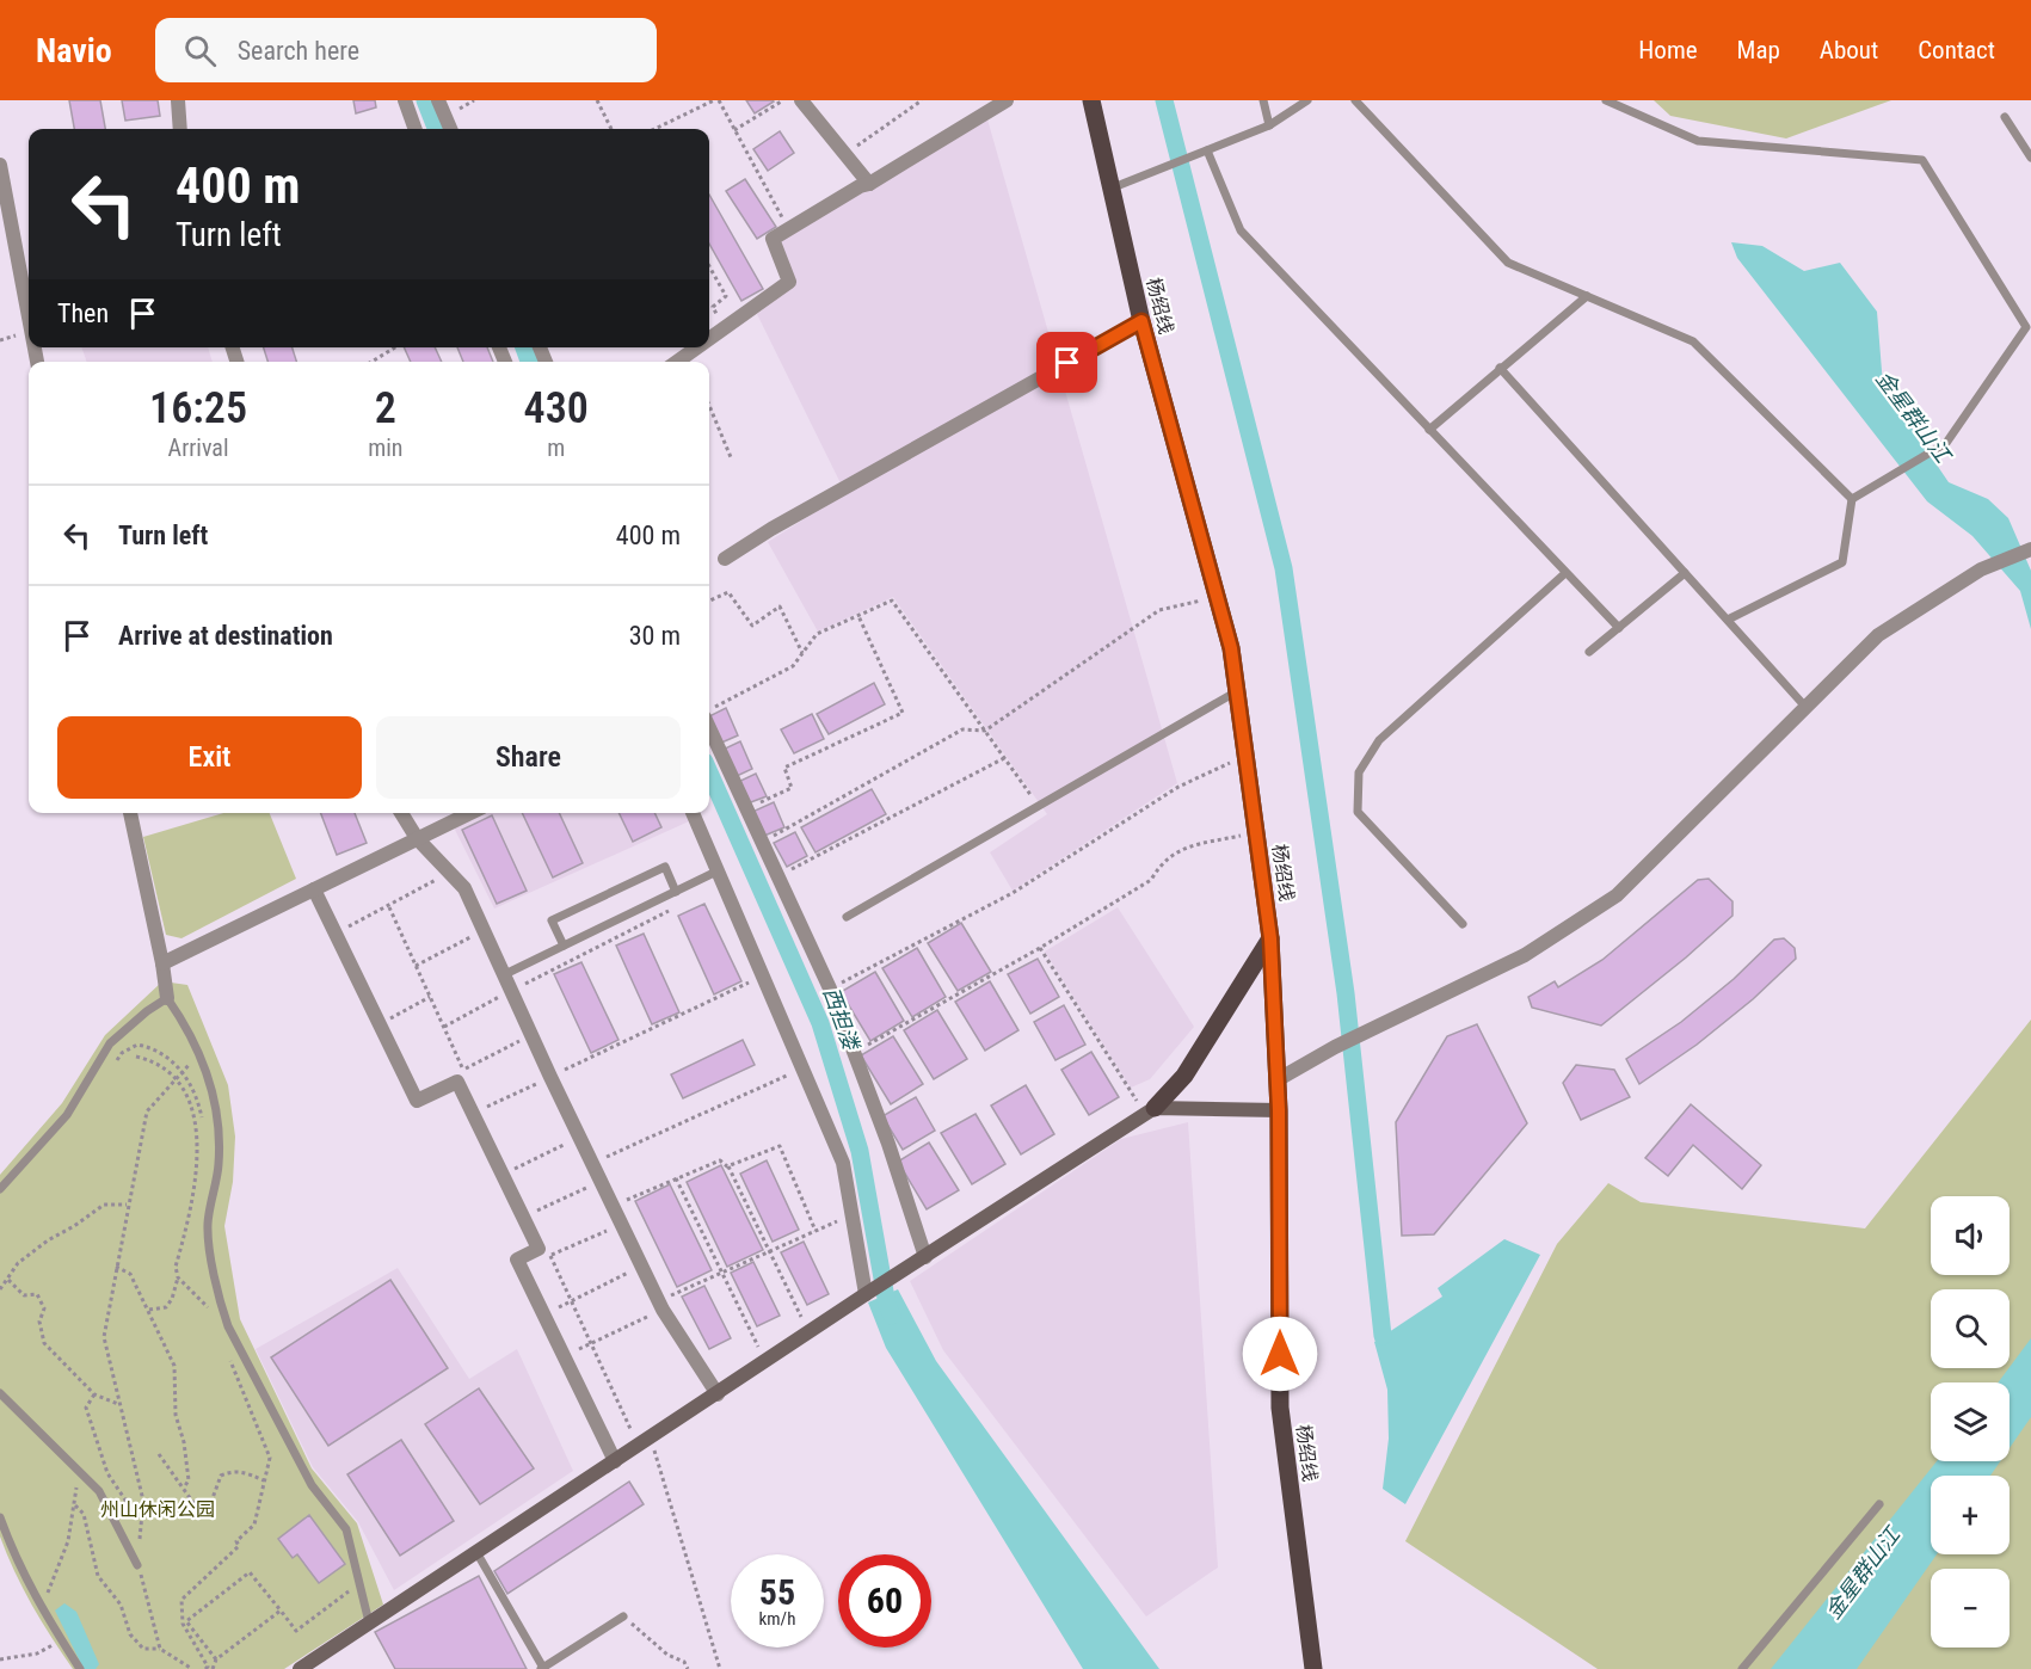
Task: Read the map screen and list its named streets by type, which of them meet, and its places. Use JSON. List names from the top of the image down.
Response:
{
  "streets": {
    "main road": ["杨绍线"]
  },
  "water": ["金星群山江", "西担溇"],
  "parks": ["州山休闲公园"],
  "page": {
    "header": "Navio",
    "search": "Search here",
    "nav": [
      "Home",
      "Map",
      "About",
      "Contact"
    ],
    "turn": ["400 m", "Turn left"],
    "then": "Then",
    "eta": [
      "16:25",
      "Arrival",
      "2",
      "min",
      "430",
      "m"
    ],
    "list": [
      {
        "name": "Turn left",
        "value": "400 m"
      },
      {
        "name": "Arrive at destination",
        "value": "30 m"
      }
    ],
    "buttons": ["Exit", "Share"],
    "map_buttons": ["+", "−"],
    "speed": "55 km/h",
    "limit": "60"
  }
}
